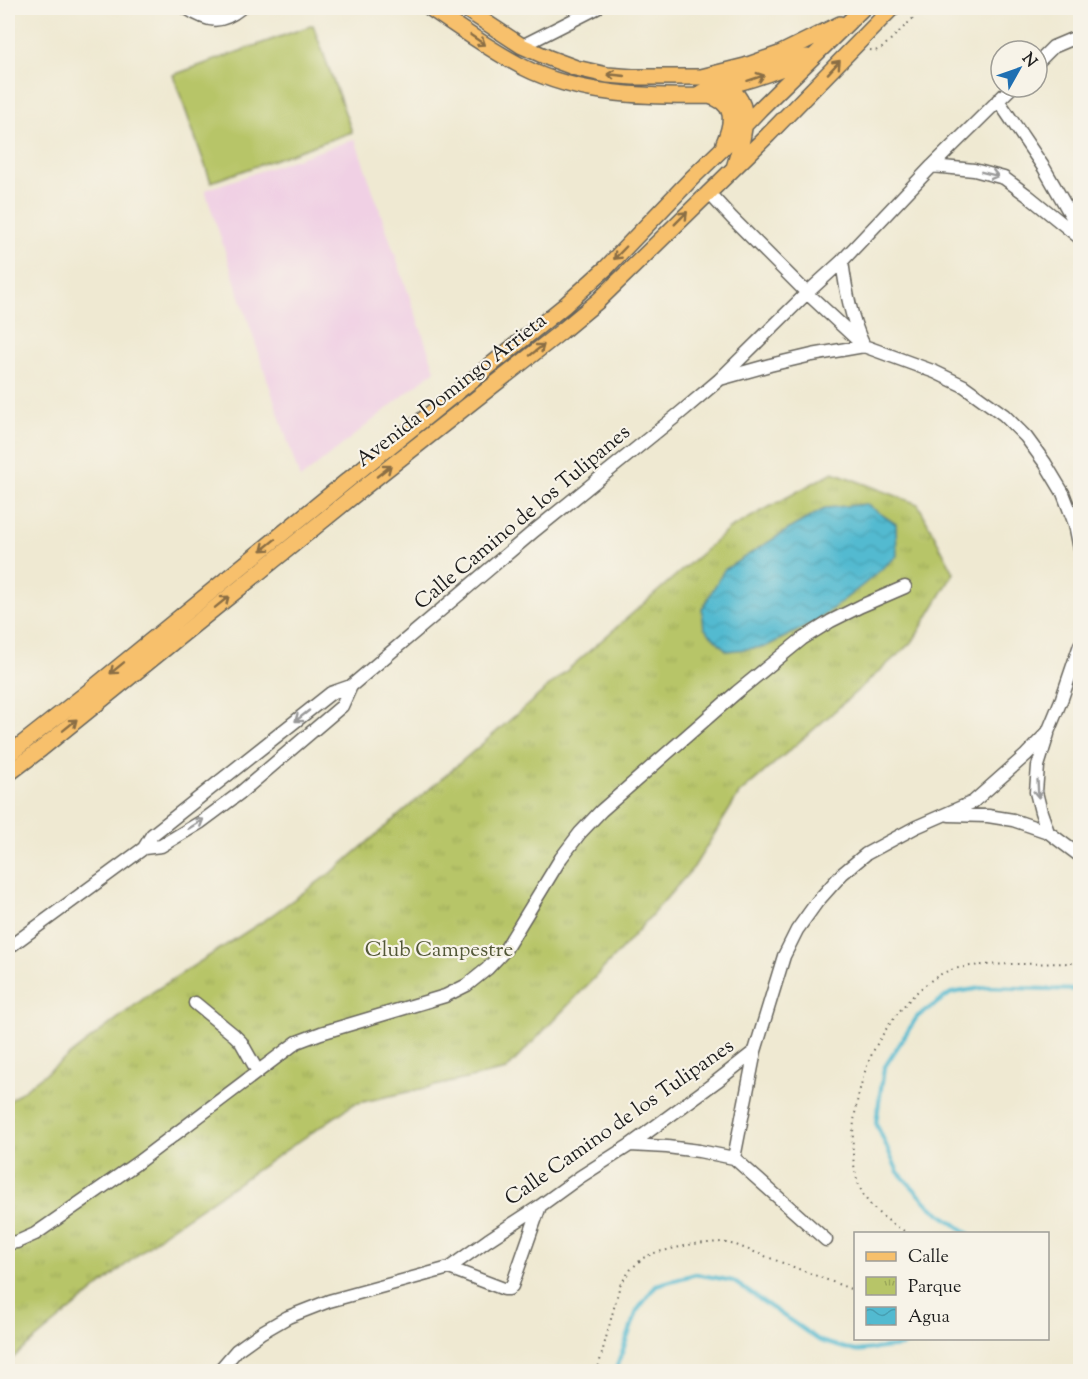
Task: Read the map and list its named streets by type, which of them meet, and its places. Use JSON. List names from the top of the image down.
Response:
{
  "streets": {
    "main road": ["Avenida Domingo Arrieta"],
    "street": ["Calle Camino de los Tulipanes"]
  },
  "crossings": [
    ["Avenida Domingo Arrieta", "Calle Camino de los Tulipanes"]
  ],
  "parks": ["Club Campestre"],
  "legend": ["Calle", "Parque", "Agua"],
  "north": "top right"
}
